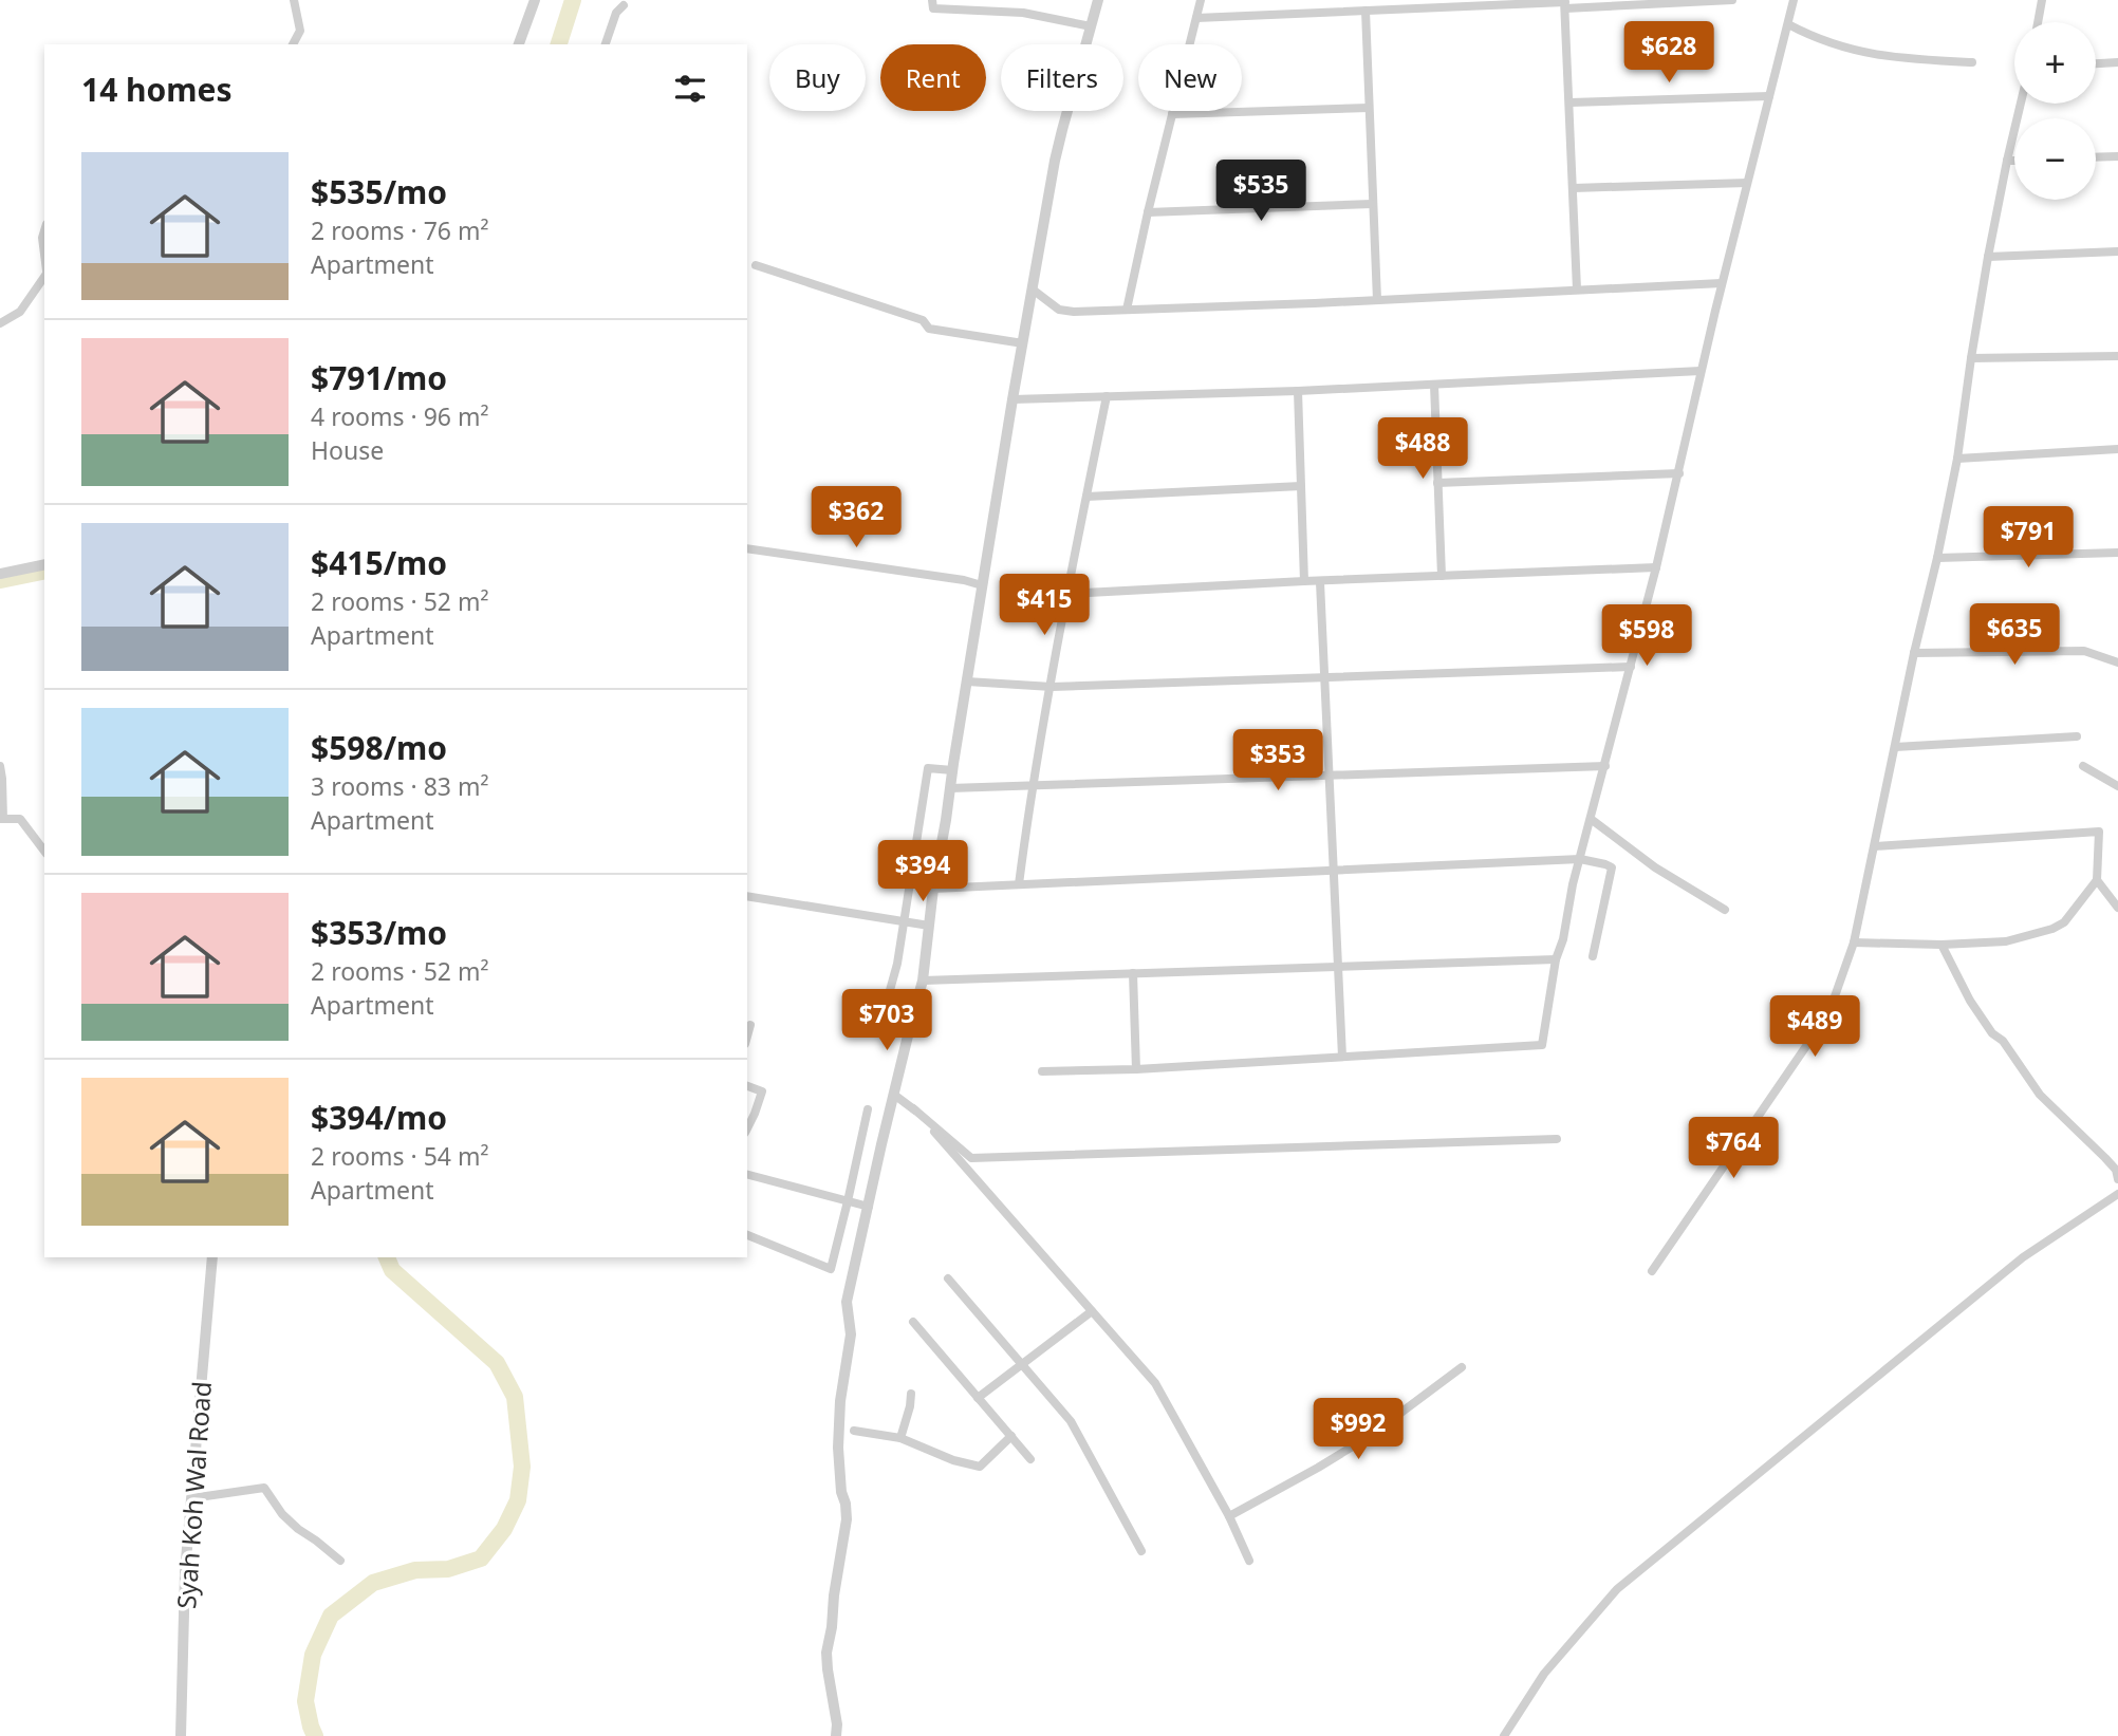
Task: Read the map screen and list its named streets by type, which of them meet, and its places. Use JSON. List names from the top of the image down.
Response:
{
  "streets": {
    "street": ["Syah Koh Wal Road"]
  },
  "page": {
    "price": [
      "$628",
      "$535",
      "$488",
      "$362",
      "$791",
      "$415",
      "$635",
      "$598",
      "$353",
      "$394",
      "$703",
      "$489",
      "$764",
      "$992"
    ],
    "map_buttons": ["+", "−"],
    "chip": [
      "Buy",
      "Rent",
      "Filters",
      "New"
    ],
    "heading": "14 homes",
    "list": [
      {
        "name": "$535/mo",
        "note": "2 rooms · 76 m² · Apartment"
      },
      {
        "name": "$791/mo",
        "note": "4 rooms · 96 m² · House"
      },
      {
        "name": "$415/mo",
        "note": "2 rooms · 52 m² · Apartment"
      },
      {
        "name": "$598/mo",
        "note": "3 rooms · 83 m² · Apartment"
      },
      {
        "name": "$353/mo",
        "note": "2 rooms · 52 m² · Apartment"
      },
      {
        "name": "$394/mo",
        "note": "2 rooms · 54 m² · Apartment"
      }
    ]
  }
}
